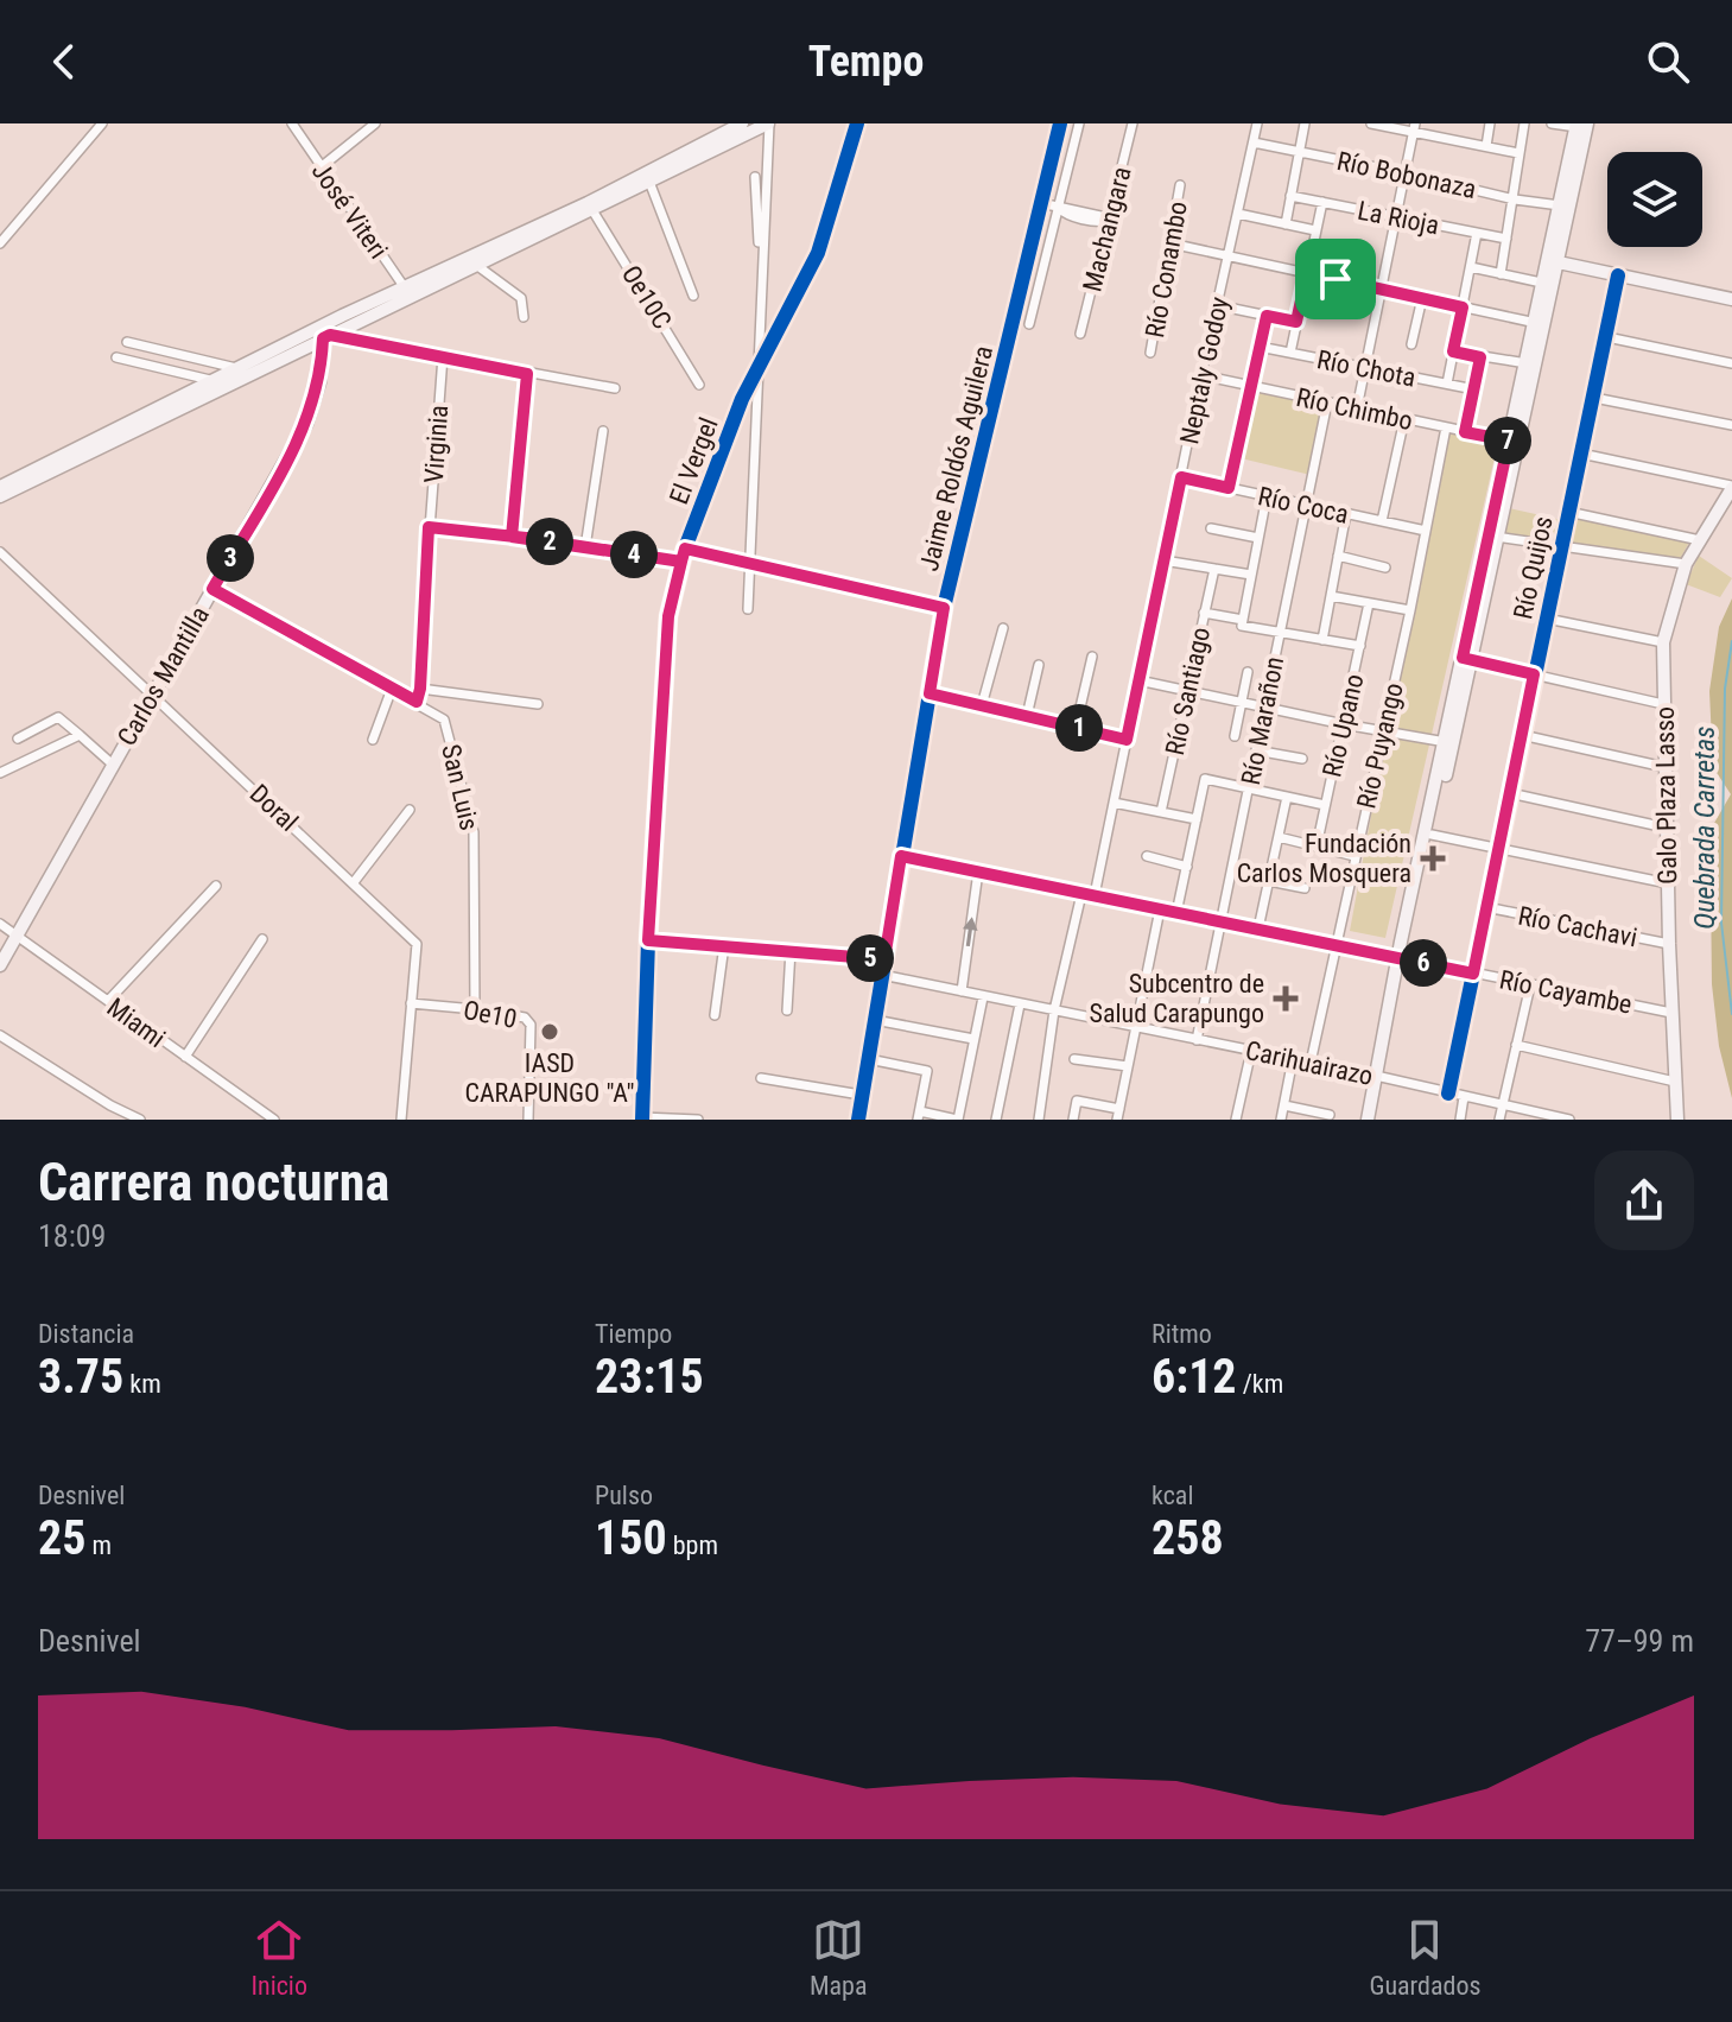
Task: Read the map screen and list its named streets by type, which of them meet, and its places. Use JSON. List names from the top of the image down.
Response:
{
  "streets": {
    "main road": ["Carlos Mantilla", "Galo Plaza Lasso"],
    "street": [
      "Río Bobonaza",
      "José Viteri",
      "La Rioja",
      "Machangara",
      "Río Conambo",
      "Oe10C",
      "Río Chota",
      "Neptaly Godoy",
      "Río Chimbo",
      "Virginia",
      "Jaime Roldós Aguilera",
      "El Vergel",
      "Río Coca",
      "Río Quijos",
      "Río Santiago",
      "Río Marañon",
      "Río Upano",
      "Río Puyango",
      "San Luis",
      "Doral",
      "Río Cachavi",
      "Río Cayambe",
      "Oe10",
      "Miami",
      "Carihuairazo"
    ]
  },
  "crossings": [
    ["Río Bobonaza", "Neptaly Godoy"],
    ["Neptaly Godoy", "Río Chimbo"],
    ["Neptaly Godoy", "Río Coca"],
    ["Neptaly Godoy", "Río Cayambe"],
    ["Río Chimbo", "Río Marañon"],
    ["Río Chimbo", "Río Puyango"],
    ["Virginia", "San Luis"],
    ["Jaime Roldós Aguilera", "Río Cayambe"],
    ["Jaime Roldós Aguilera", "Carihuairazo"],
    ["Río Coca", "Río Marañon"],
    ["Río Coca", "Río Puyango"],
    ["Río Quijos", "Río Cachavi"],
    ["Río Quijos", "Río Cayambe"],
    ["Río Quijos", "Carihuairazo"],
    ["Carlos Mantilla", "San Luis"],
    ["Carlos Mantilla", "Doral"],
    ["Carlos Mantilla", "Miami"],
    ["Río Marañon", "Río Cayambe"],
    ["Río Marañon", "Carihuairazo"],
    ["Río Puyango", "Río Cayambe"],
    ["Río Puyango", "Carihuairazo"],
    ["San Luis", "Oe10"],
    ["Galo Plaza Lasso", "Río Cachavi"],
    ["Galo Plaza Lasso", "Río Cayambe"],
    ["Doral", "Oe10"]
  ],
  "water": ["Quebrada Carretas"],
  "places": {
    "health": ["Fundación Carlos Mosquera", "Subcentro de Salud Carapungo"],
    "other": ["IASD CARAPUNGO \"A\""]
  },
  "page": {
    "header": "Tempo",
    "pins": [
      "7",
      "2",
      "4",
      "3",
      "1",
      "5",
      "6"
    ],
    "heading": ["Carrera nocturna", "18:09"],
    "stats": [
      ["Distancia", "3.75 km"],
      ["Tiempo", "23:15"],
      ["Ritmo", "6:12 /km"],
      ["Desnivel", "25 m"],
      ["Pulso", "150 bpm"],
      ["kcal", "258"]
    ],
    "chart": ["Desnivel", "77–99 m"],
    "tabs": ["Inicio", "Mapa", "Guardados"]
  }
}
